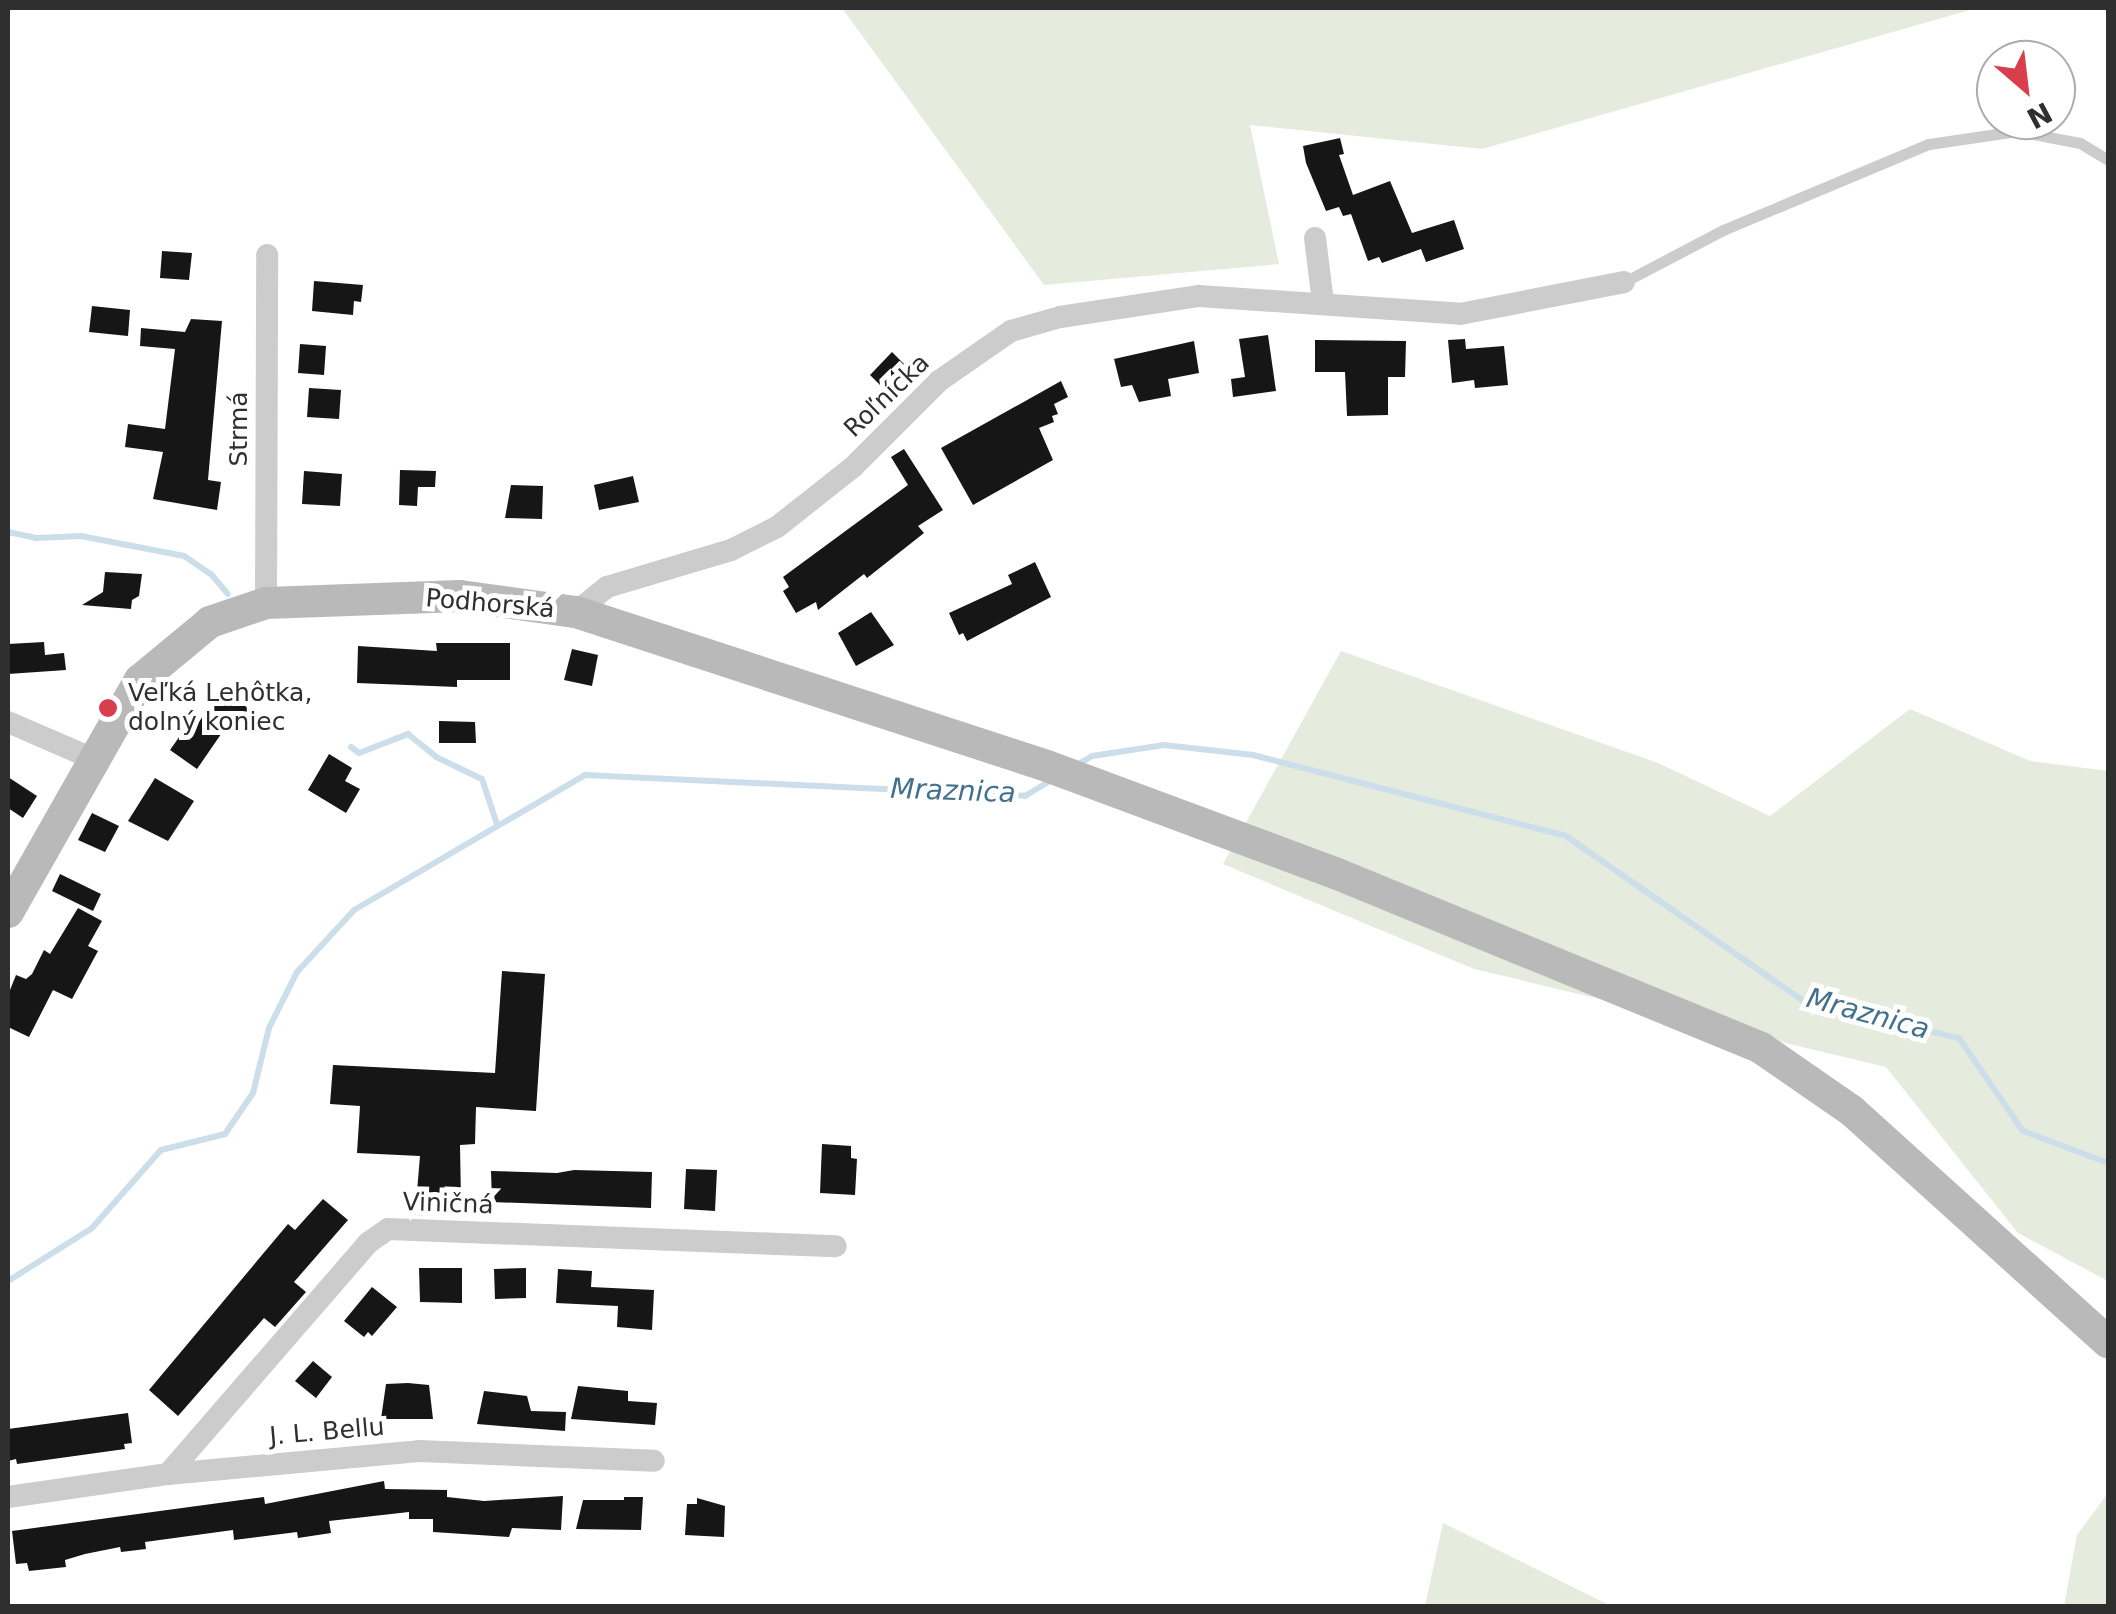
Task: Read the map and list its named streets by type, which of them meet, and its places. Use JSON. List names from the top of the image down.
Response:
{
  "streets": {
    "street": [
      "Roľnícka",
      "Strmá",
      "Podhorská",
      "Viničná",
      "J. L. Bellu"
    ]
  },
  "crossings": [
    ["Roľnícka", "Podhorská"],
    ["Strmá", "Podhorská"],
    ["Viničná", "J. L. Bellu"]
  ],
  "water": ["Mraznica"],
  "places": ["Veľká Lehôtka, dolný koniec"],
  "north": "bottom right"
}
